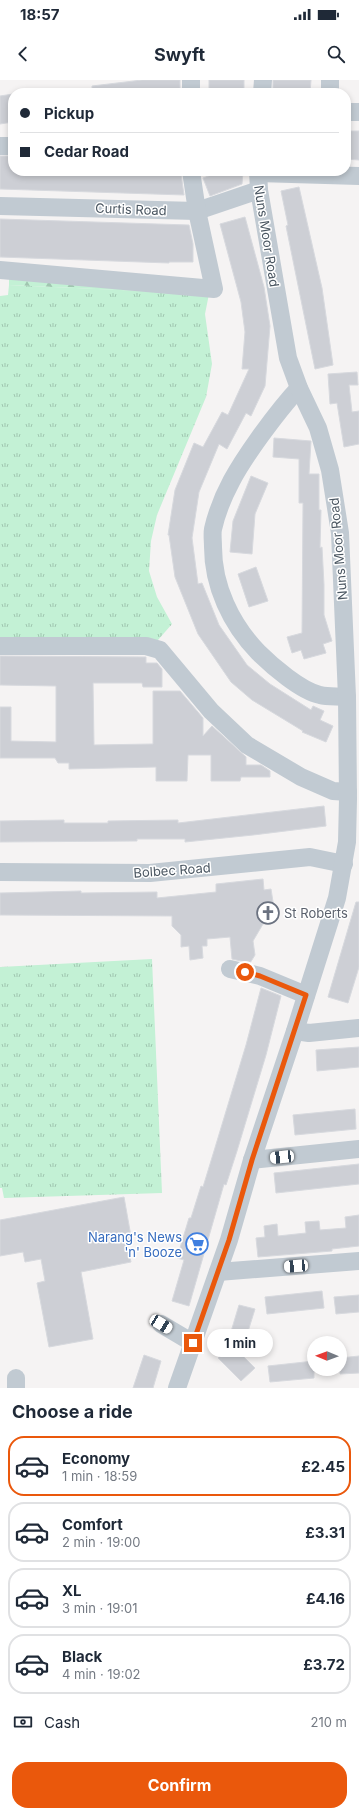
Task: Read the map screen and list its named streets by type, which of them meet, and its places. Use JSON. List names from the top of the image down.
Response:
{
  "streets": {
    "street": ["Curtis Road", "Nuns Moor Road", "Bolbec Road"]
  },
  "crossings": [
    ["Curtis Road", "Nuns Moor Road"],
    ["Nuns Moor Road", "Bolbec Road"]
  ],
  "places": {
    "church": ["St Roberts"],
    "supermarket": ["Narang's News 'n' Booze"]
  },
  "north": "left",
  "page": {
    "status": "18:57",
    "header": "Swyft",
    "banner": ["Pickup", "Cedar Road"],
    "bubble": "1 min",
    "heading": "Choose a ride",
    "list": [
      {
        "name": "Economy",
        "note": "1 min · 18:59",
        "value": "£2.45"
      },
      {
        "name": "Comfort",
        "note": "2 min · 19:00",
        "value": "£3.31"
      },
      {
        "name": "XL",
        "note": "3 min · 19:01",
        "value": "£4.16"
      },
      {
        "name": "Black",
        "note": "4 min · 19:02",
        "value": "£3.72"
      }
    ],
    "pay": ["Cash", "210 m"],
    "buttons": "Confirm"
  }
}
